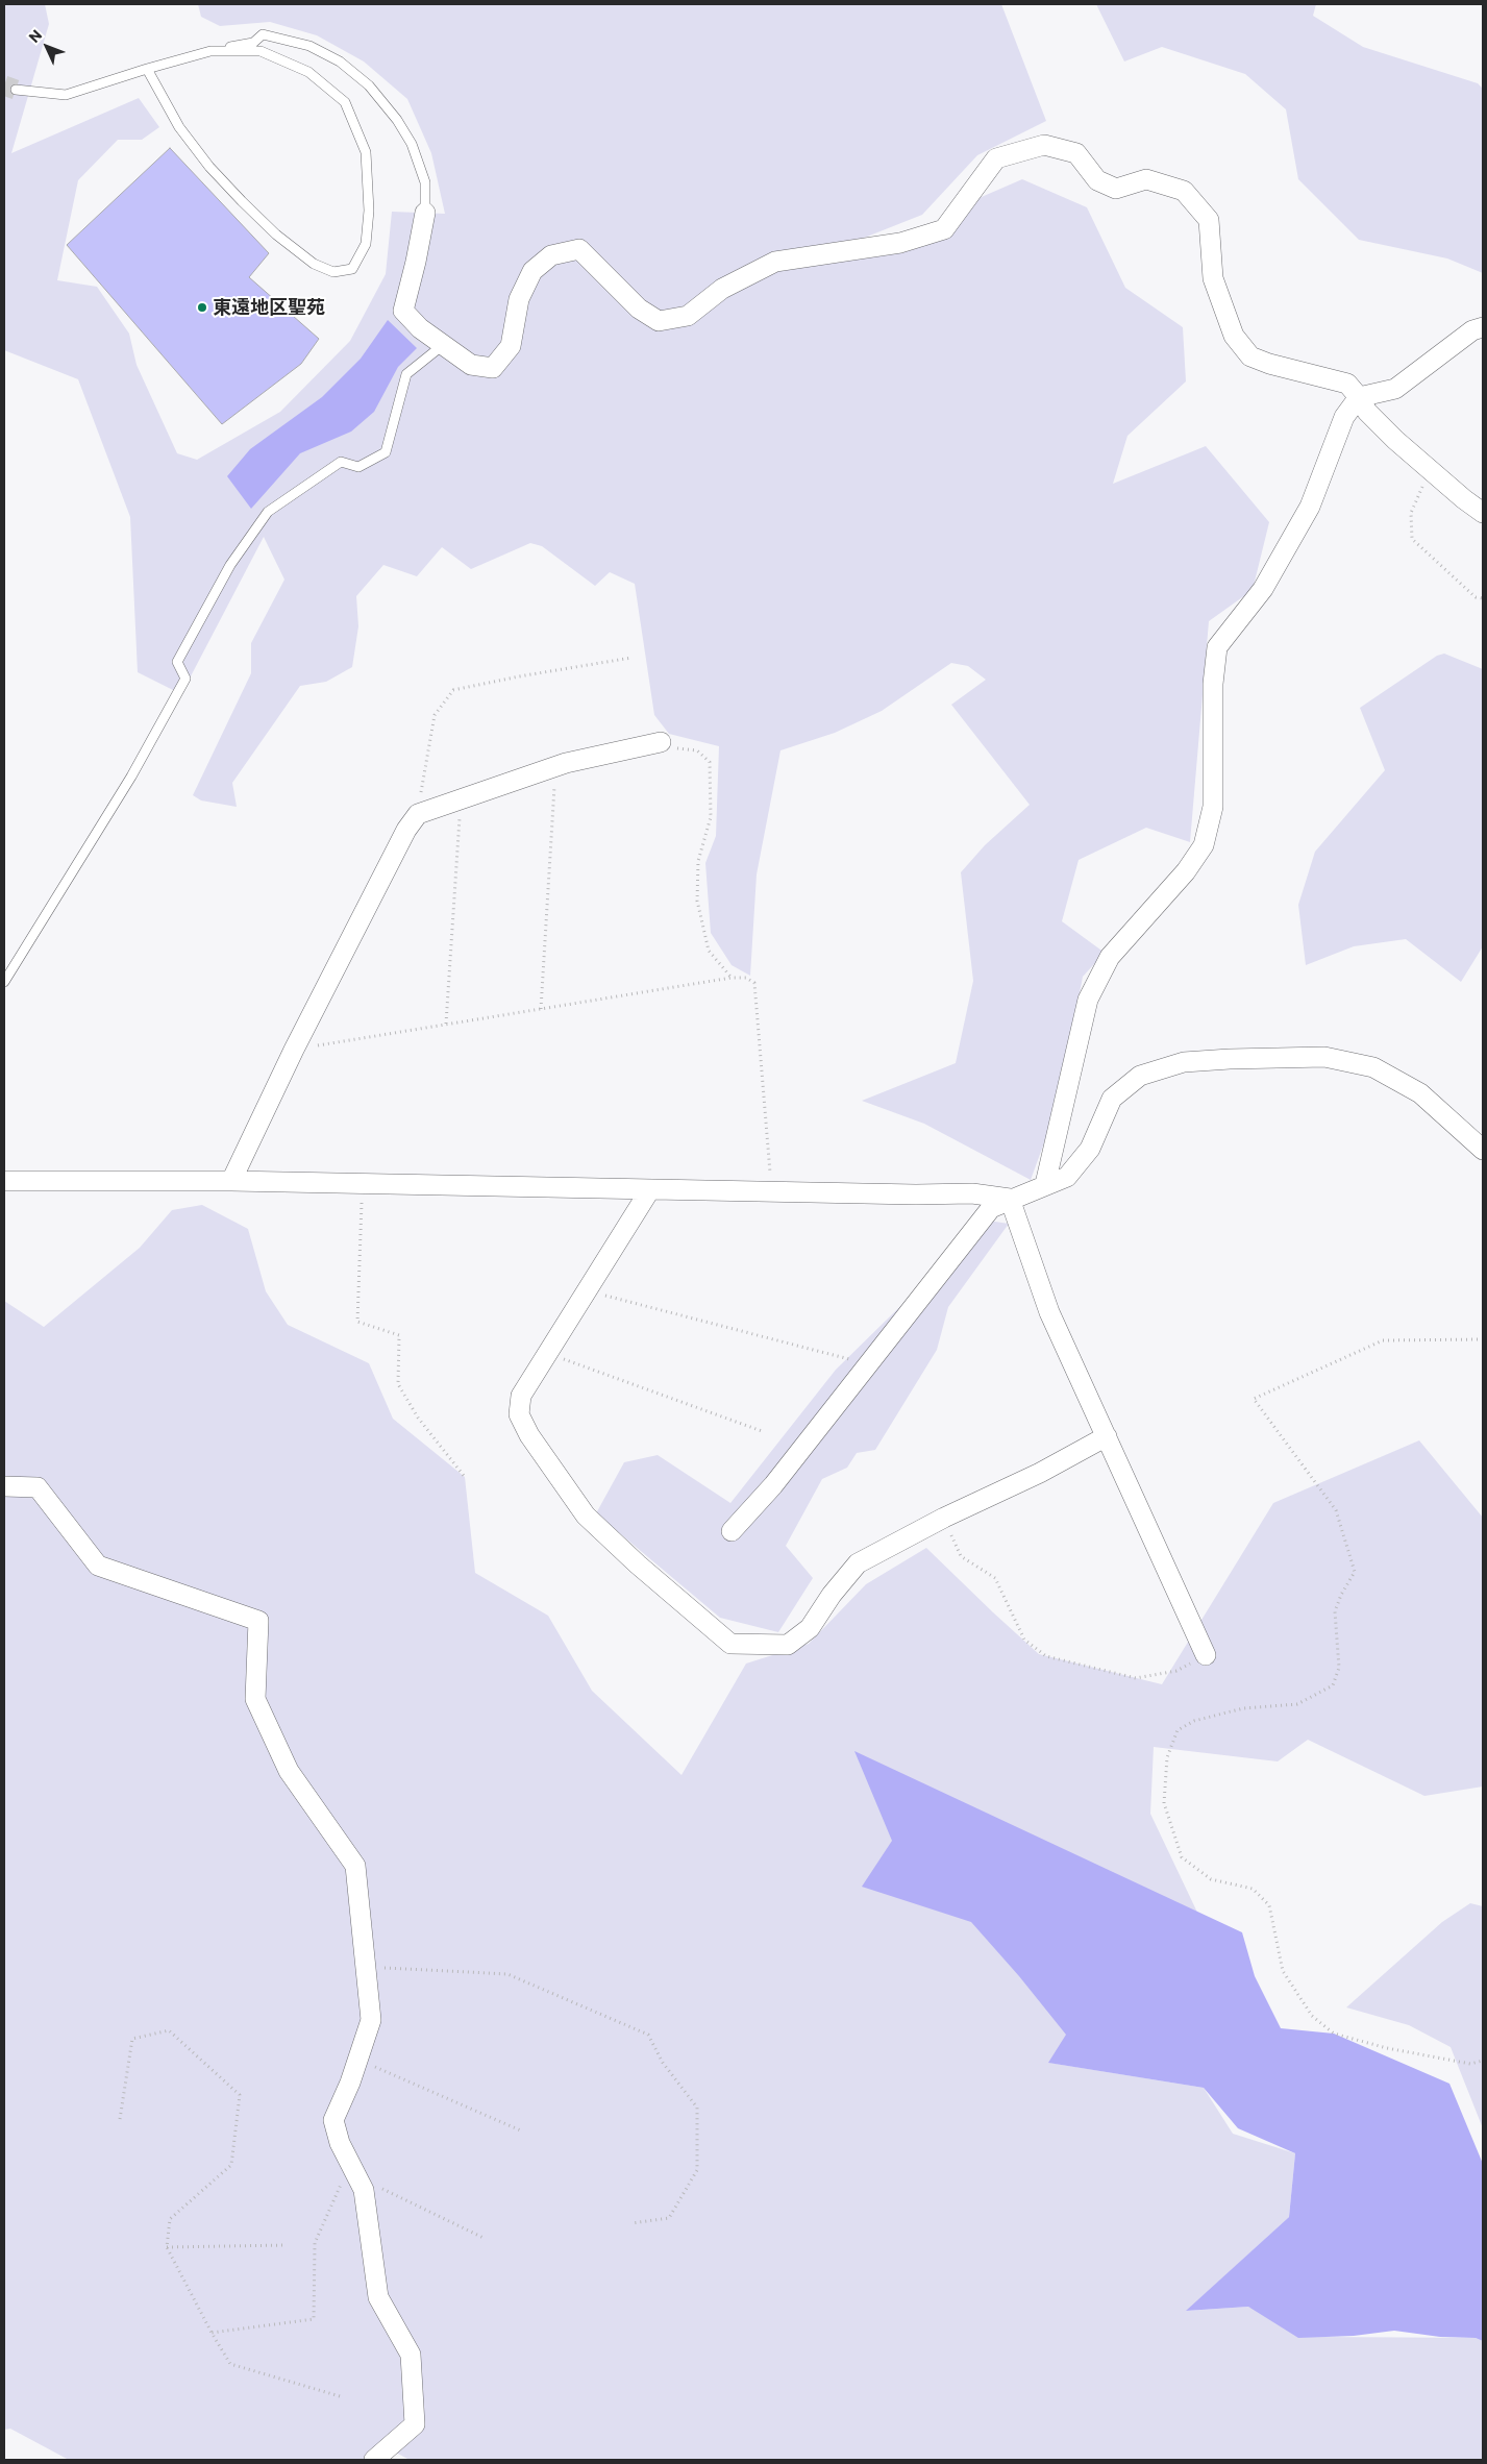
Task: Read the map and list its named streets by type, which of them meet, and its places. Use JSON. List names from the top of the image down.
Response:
{
  "places": ["東遠地区聖苑"],
  "north": "top left"
}
